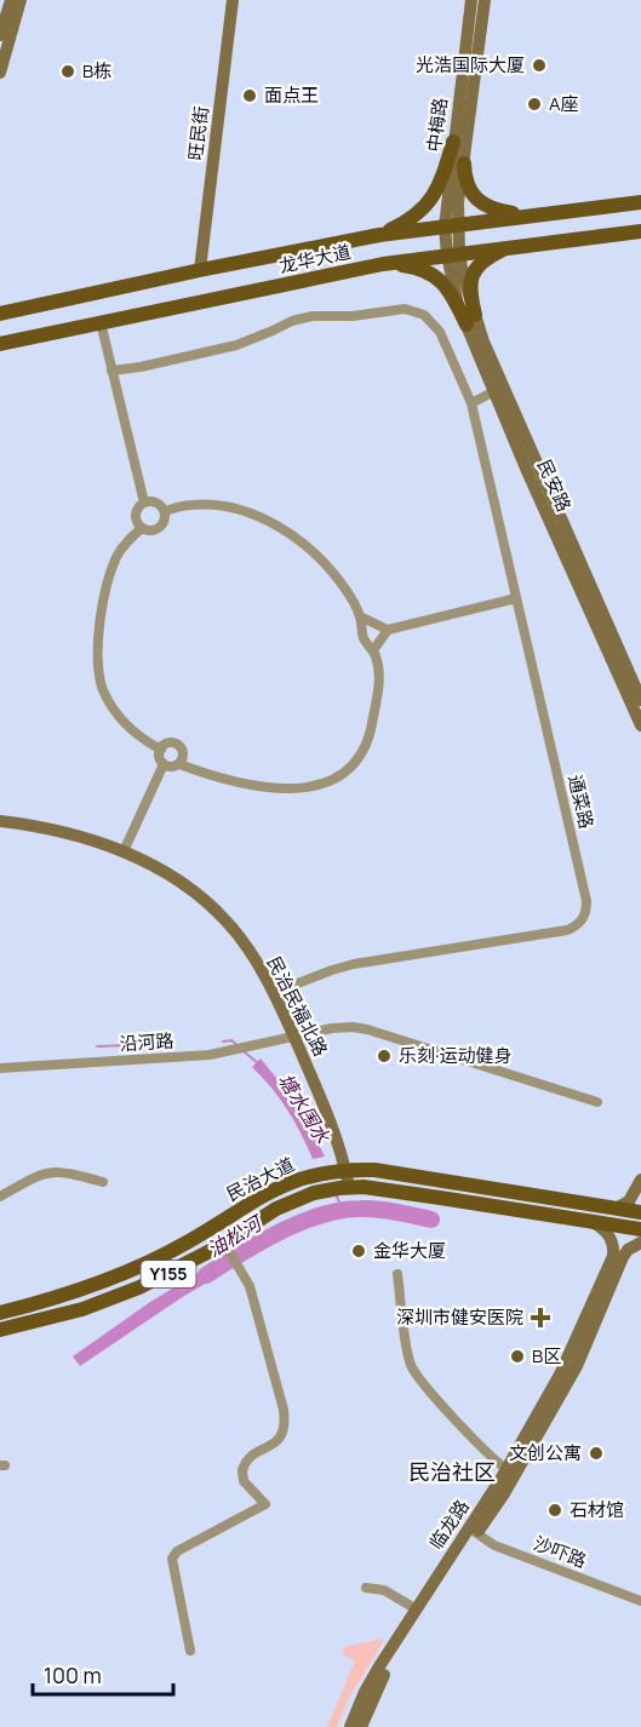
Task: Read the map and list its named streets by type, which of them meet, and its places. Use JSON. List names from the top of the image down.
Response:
{
  "streets": {
    "main road": [
      "中梅路",
      "旺民街",
      "龙华大道",
      "民安路",
      "民治民福北路",
      "民治大道",
      "Y155",
      "临龙路"
    ],
    "street": ["通菜路", "沿河路", "沙吓路"]
  },
  "crossings": [
    ["中梅路", "龙华大道"],
    ["中梅路", "民安路"],
    ["旺民街", "龙华大道"],
    ["龙华大道", "民安路"],
    ["通菜路", "民治民福北路"],
    ["民治民福北路", "沿河路"],
    ["民治民福北路", "民治大道"],
    ["临龙路", "沙吓路"]
  ],
  "districts": ["民治社区"],
  "water": ["塘水围水", "油松河"],
  "places": {
    "other": [
      "光浩国际大厦",
      "B栋",
      "面点王",
      "A座",
      "乐刻·运动健身",
      "金华大厦",
      "B区",
      "文创公寓",
      "石材馆"
    ],
    "health": ["深圳市健安医院"]
  },
  "scale_bar": "100 m"
}
